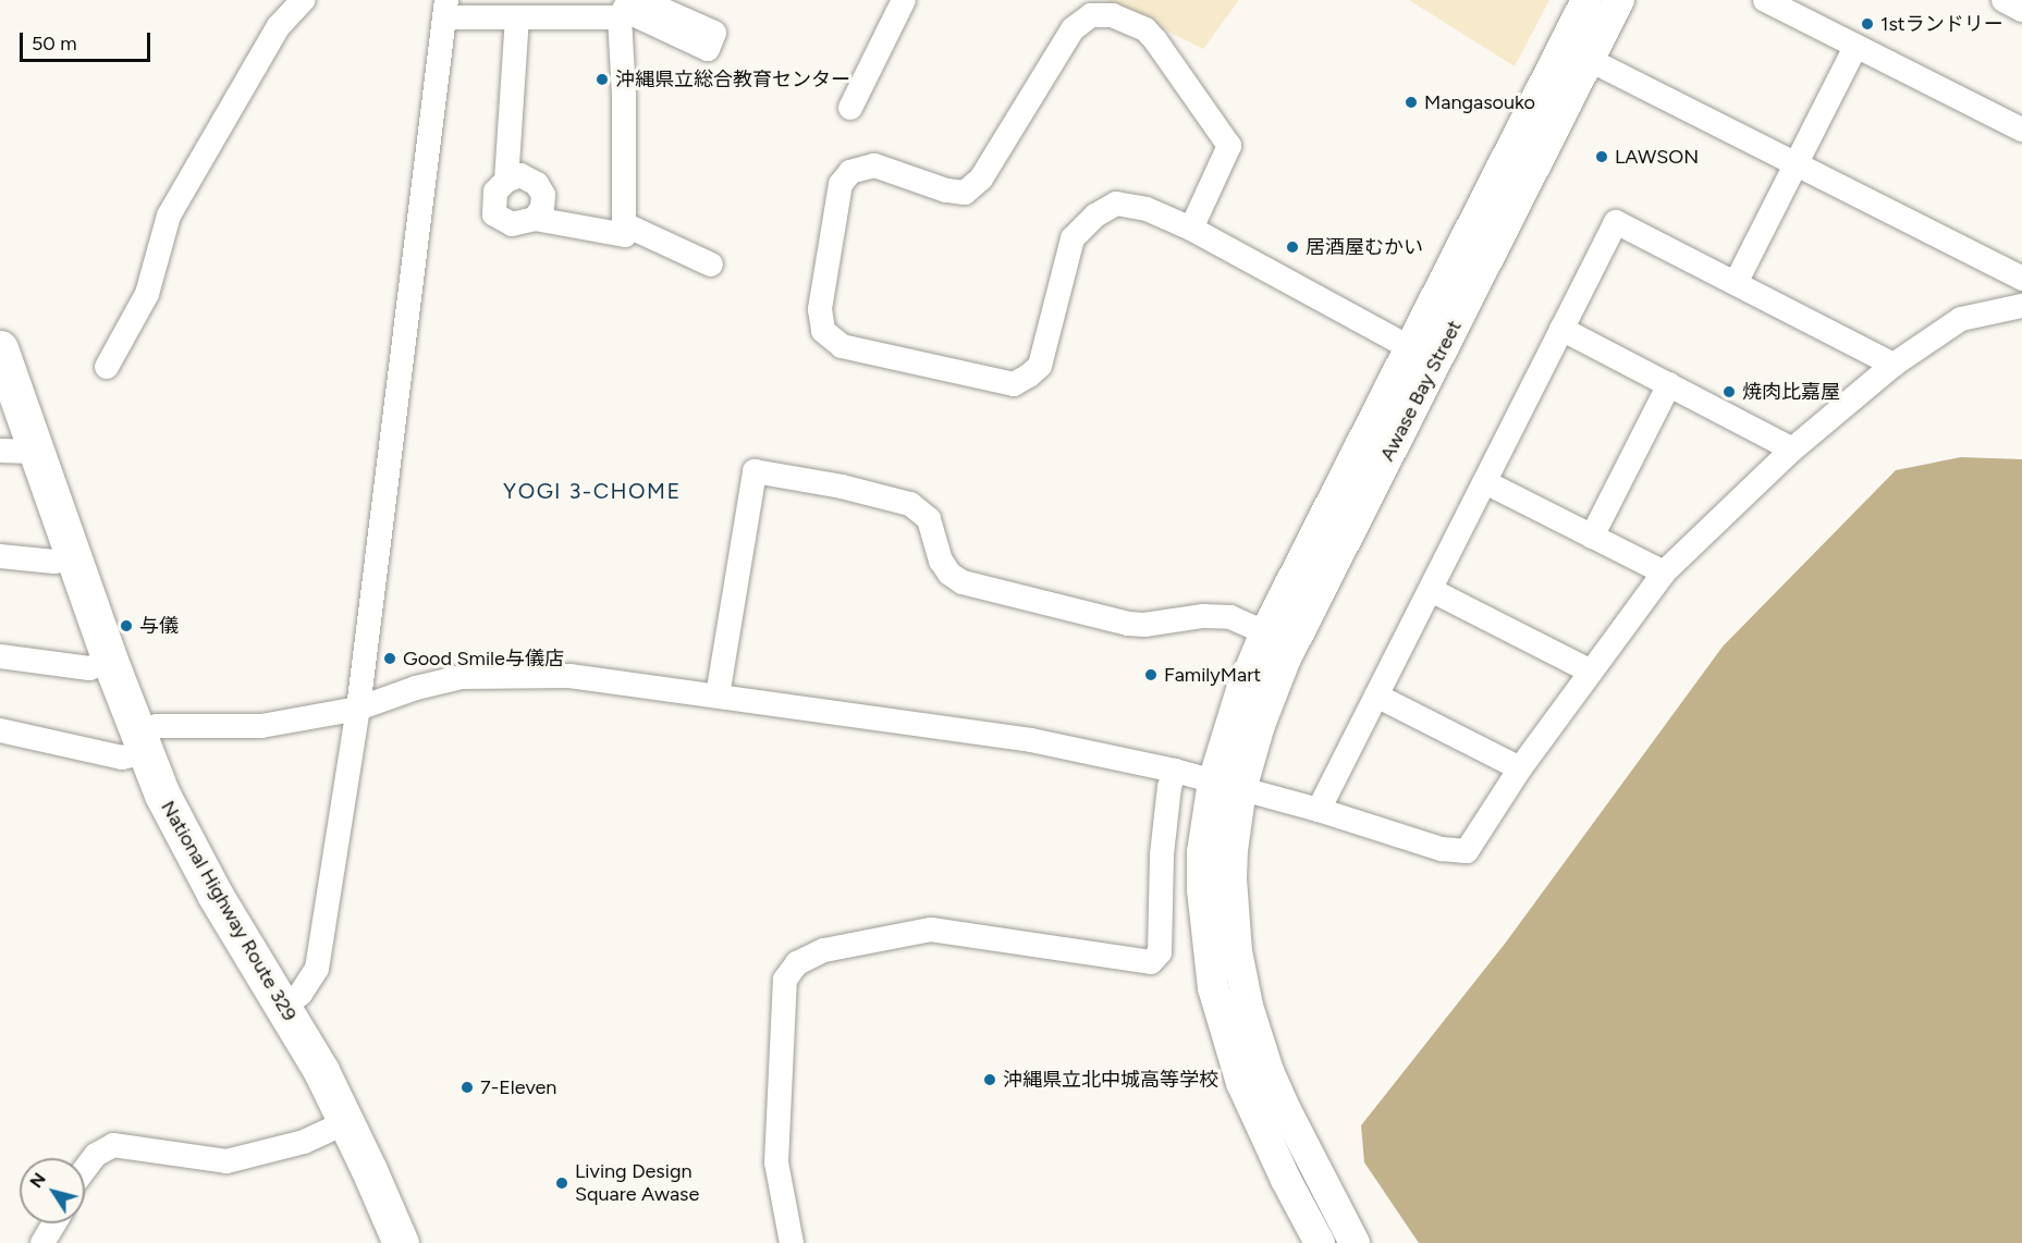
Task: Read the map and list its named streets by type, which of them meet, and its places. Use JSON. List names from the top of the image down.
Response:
{
  "streets": {
    "highway": ["National Highway Route 329"],
    "main road": ["Awase Bay Street"]
  },
  "districts": ["YOGI 3-CHOME"],
  "places": [
    "1stランドリー",
    "沖縄県立総合教育センター",
    "Mangasouko",
    "LAWSON",
    "居酒屋むかい",
    "焼肉比嘉屋",
    "与儀",
    "Good Smile与儀店",
    "FamilyMart",
    "沖縄県立北中城高等学校",
    "7-Eleven",
    "Living Design Square Awase"
  ],
  "scale_bar": "50 m",
  "north": "top left"
}
